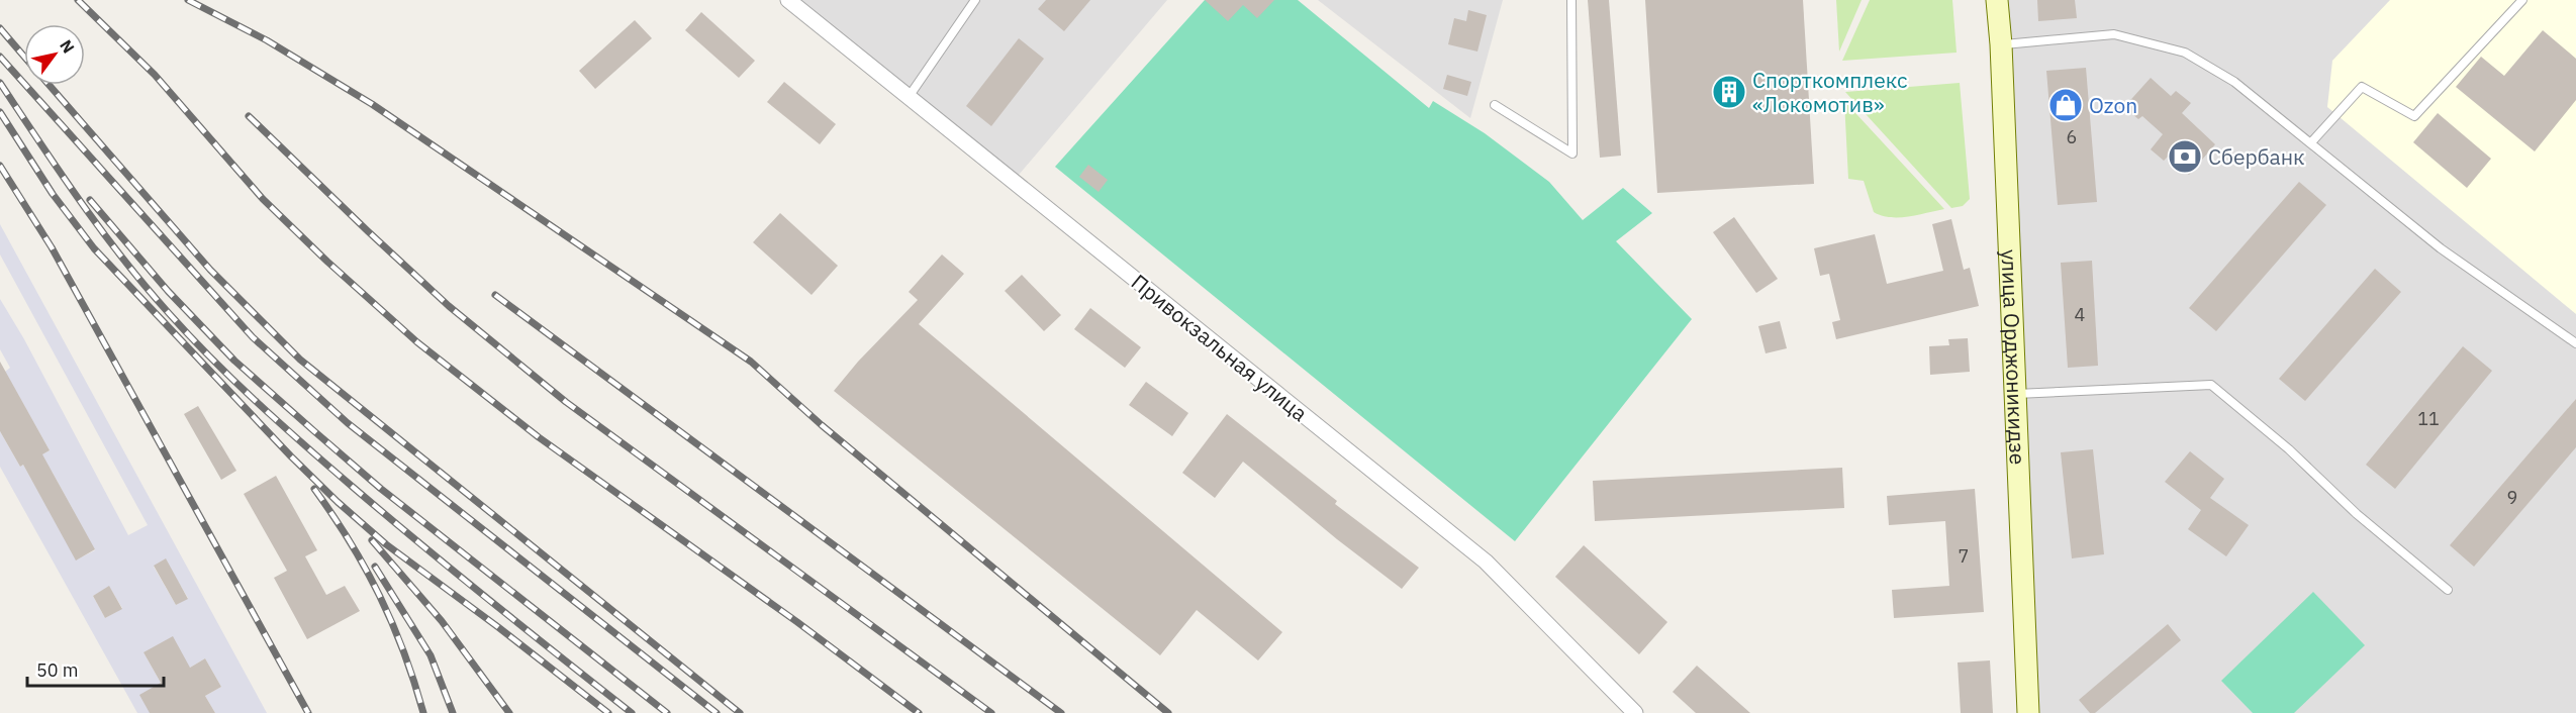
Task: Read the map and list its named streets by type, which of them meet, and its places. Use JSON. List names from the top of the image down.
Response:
{
  "streets": {
    "street": ["Привокзальная улица", "улица Орджоникидзе"]
  },
  "places": {
    "building": ["Спорткомплекс «Локомотив»"],
    "shop": ["Ozon"],
    "bank": ["Сбербанк"]
  },
  "house_numbers": [
    "6",
    "4",
    "11",
    "9",
    "7"
  ],
  "scale_bar": "50 m",
  "north": "top right"
}
